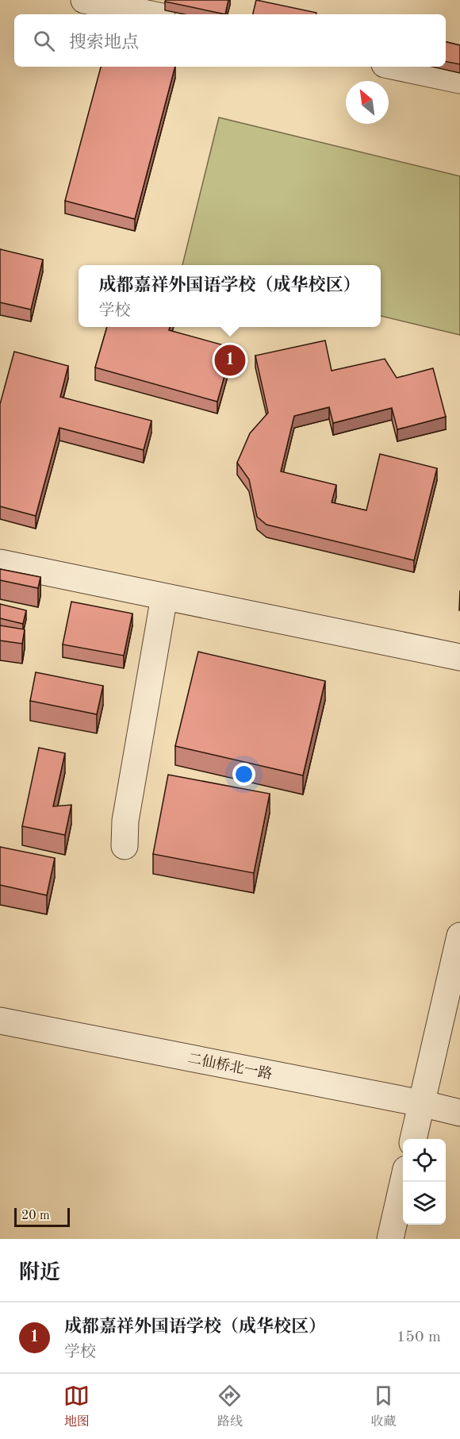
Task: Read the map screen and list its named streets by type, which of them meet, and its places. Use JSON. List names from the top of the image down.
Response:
{
  "streets": {
    "street": ["二仙桥北一路"]
  },
  "scale_bar": "20 m",
  "north": "top left",
  "page": {
    "search": "搜索地点",
    "popup": ["成都嘉祥外国语学校（成华校区）", "学校"],
    "pins": "1",
    "scale": "20 m",
    "heading": "附近",
    "list": [
      {
        "mark": "1",
        "name": "成都嘉祥外国语学校（成华校区）",
        "note": "学校",
        "value": "150 m"
      }
    ],
    "nav": ["地图", "路线", "收藏"]
  }
}
